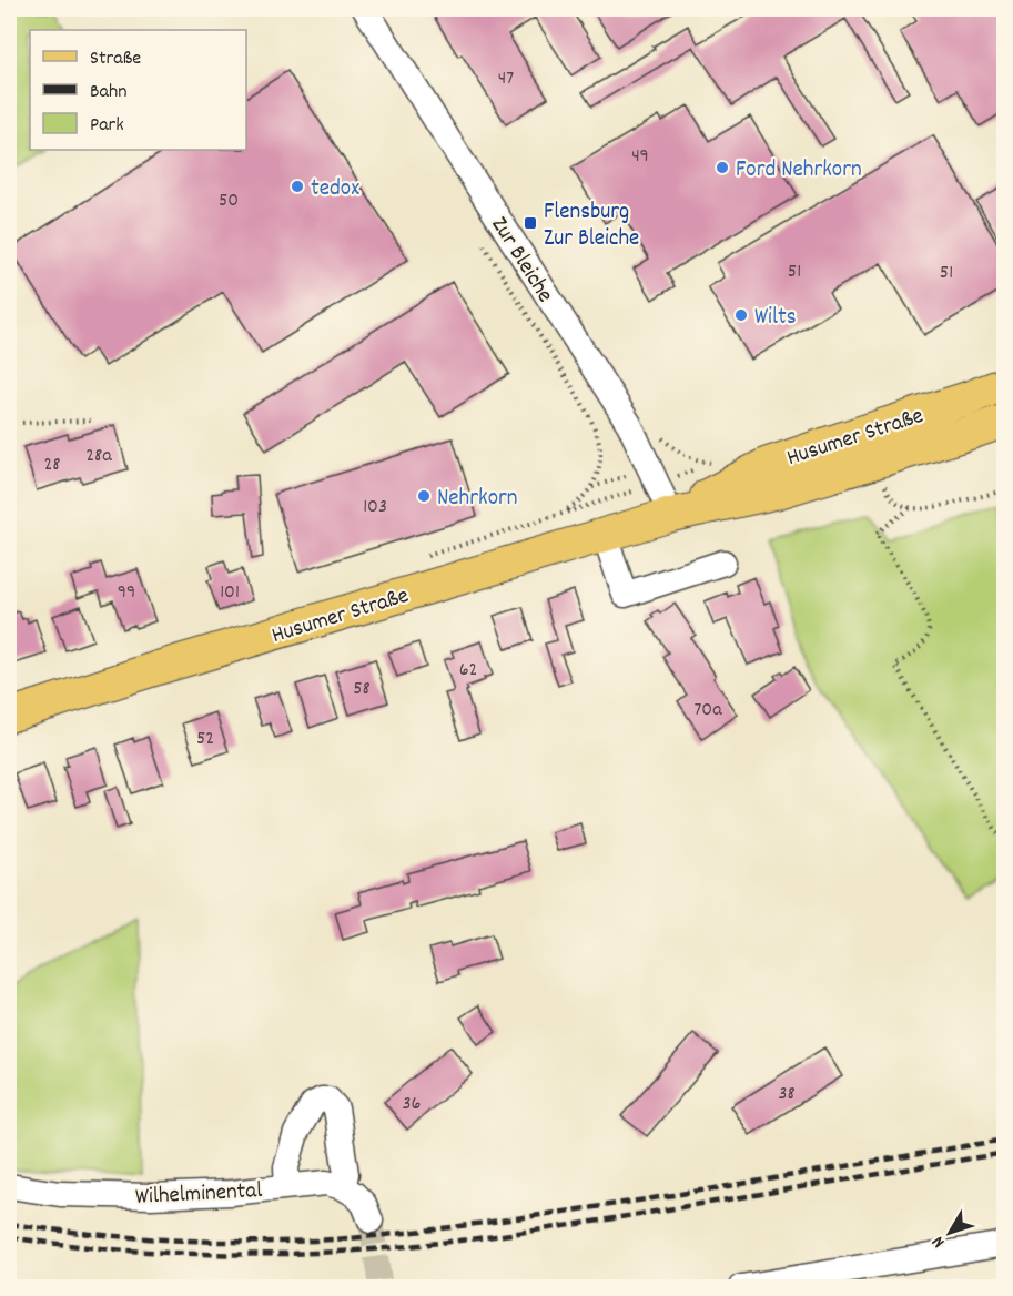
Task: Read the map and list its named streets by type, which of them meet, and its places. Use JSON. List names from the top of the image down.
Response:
{
  "streets": {
    "main road": ["Husumer Straße"],
    "street": ["Zur Bleiche", "Wilhelminental"]
  },
  "crossings": [
    ["Zur Bleiche", "Husumer Straße"]
  ],
  "places": {
    "other": [
      "Ford Nehrkorn",
      "tedox",
      "Wilts",
      "Nehrkorn"
    ],
    "transit": ["Flensburg Zur Bleiche"]
  },
  "house_numbers": [
    "47",
    "49",
    "50",
    "51",
    "51",
    "28a",
    "28",
    "103",
    "99",
    "101",
    "62",
    "58",
    "70a",
    "52",
    "38",
    "36"
  ],
  "legend": ["Straße", "Bahn", "Park"],
  "north": "bottom left"
}
